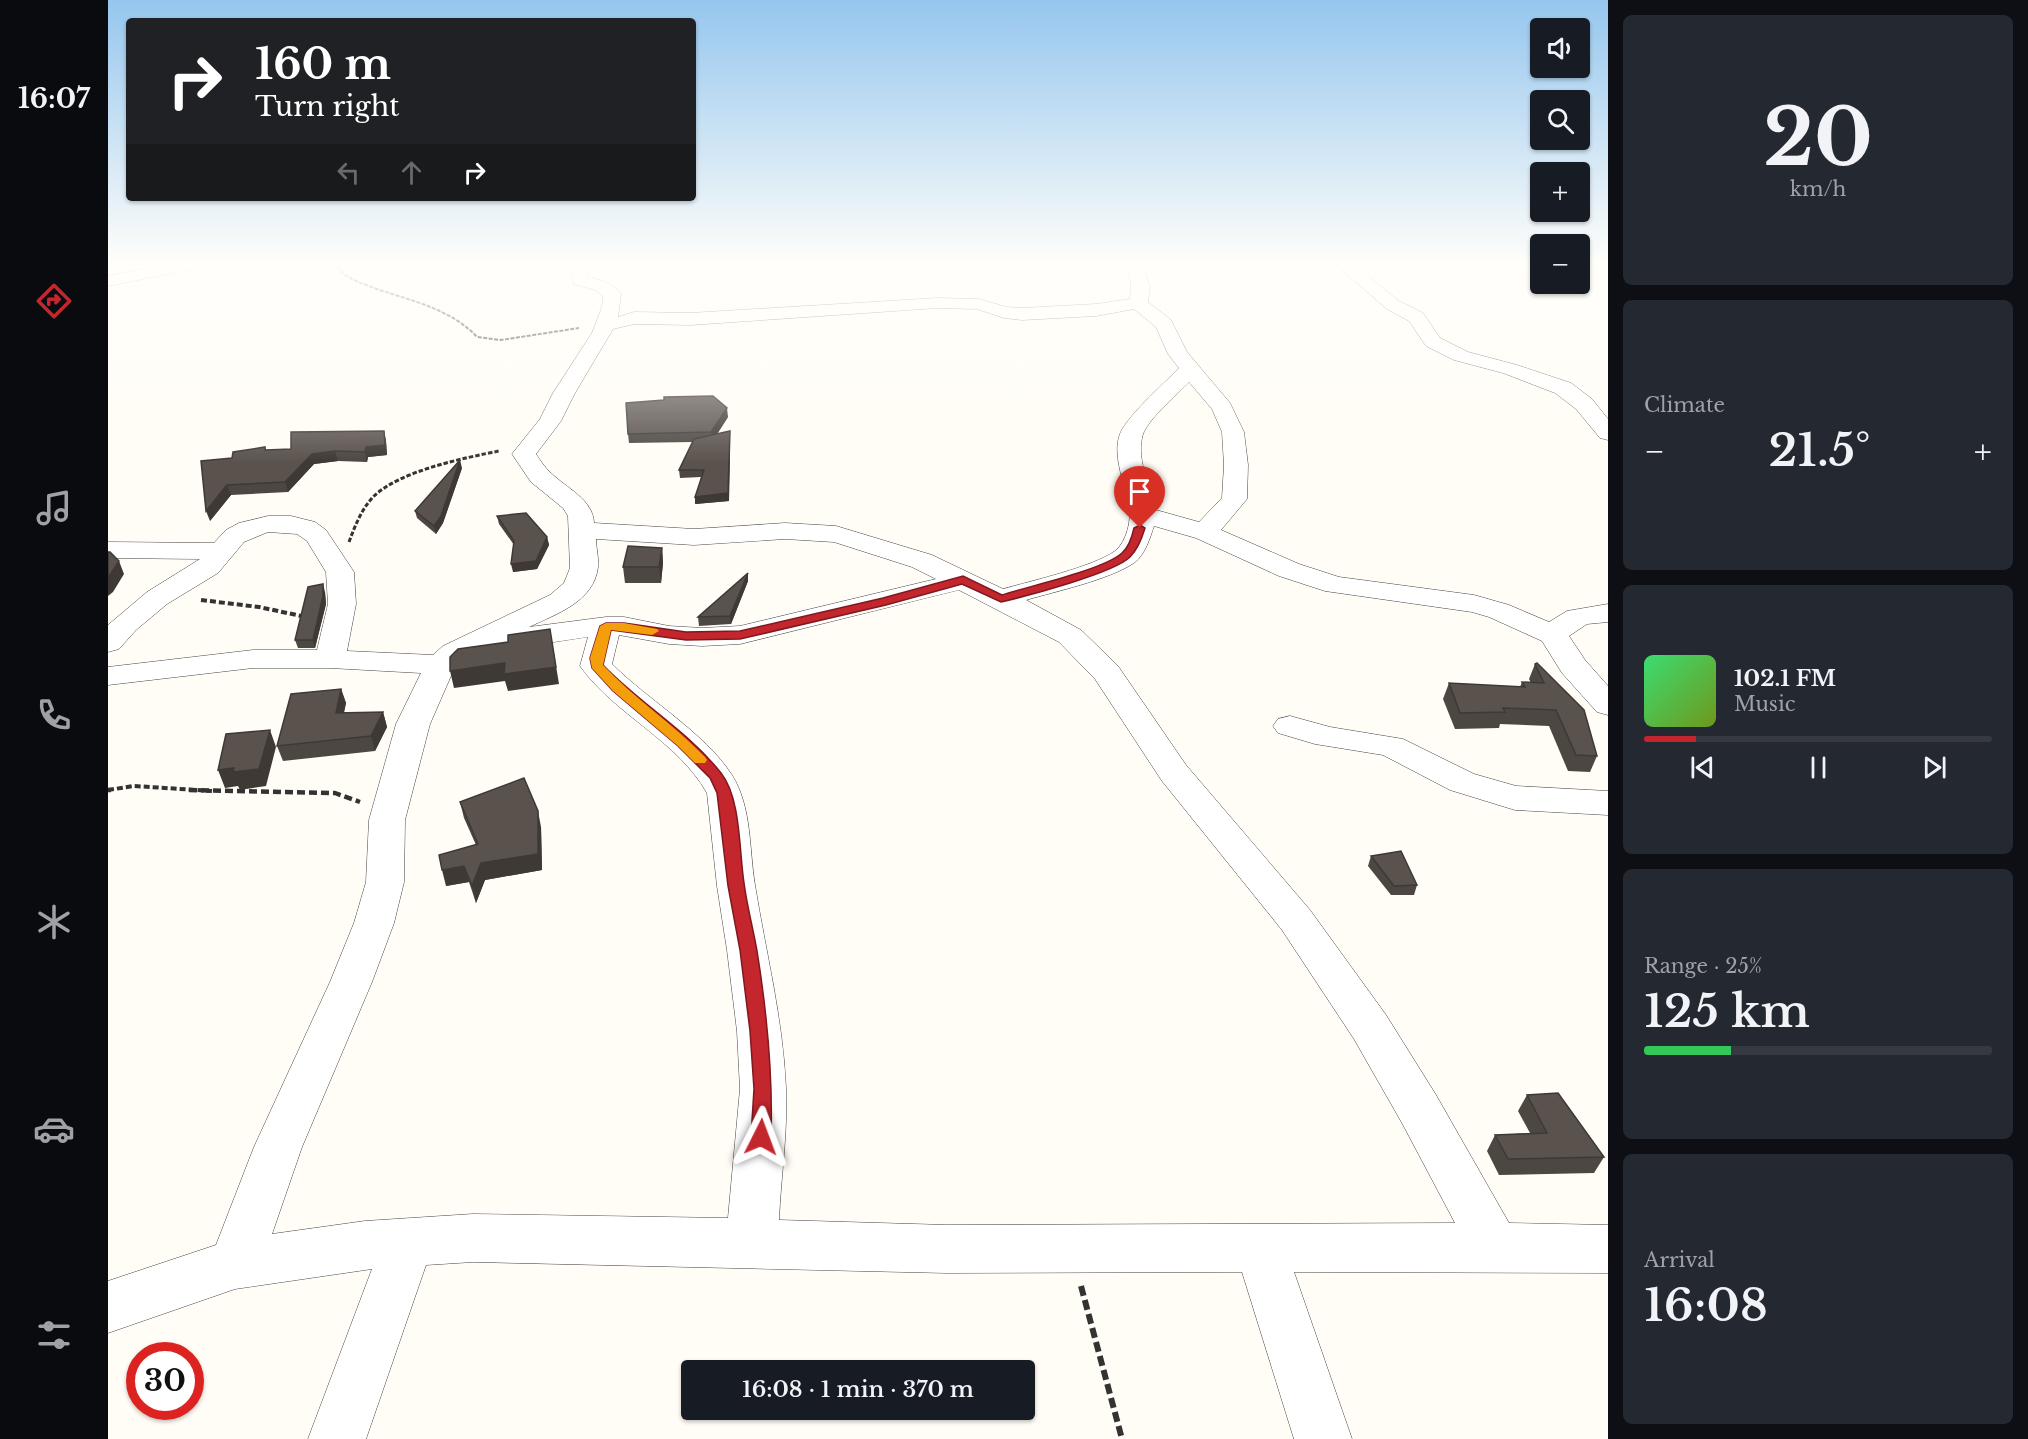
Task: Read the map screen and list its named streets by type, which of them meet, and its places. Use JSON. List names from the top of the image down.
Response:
{
  "page": {
    "tabs": "16:07",
    "tile": [
      ["20", "km/h"],
      "Climate",
      ["Range · 25%", "125 km"],
      ["Arrival", "16:08"]
    ],
    "map_buttons": ["+", "−"],
    "turn": ["160 m", "Turn right"],
    "heat": ["−", "21.5°", "+"],
    "song": ["102.1 FM", "Music"],
    "limit": "30",
    "trip": "16:08 · 1 min · 370 m"
  }
}
